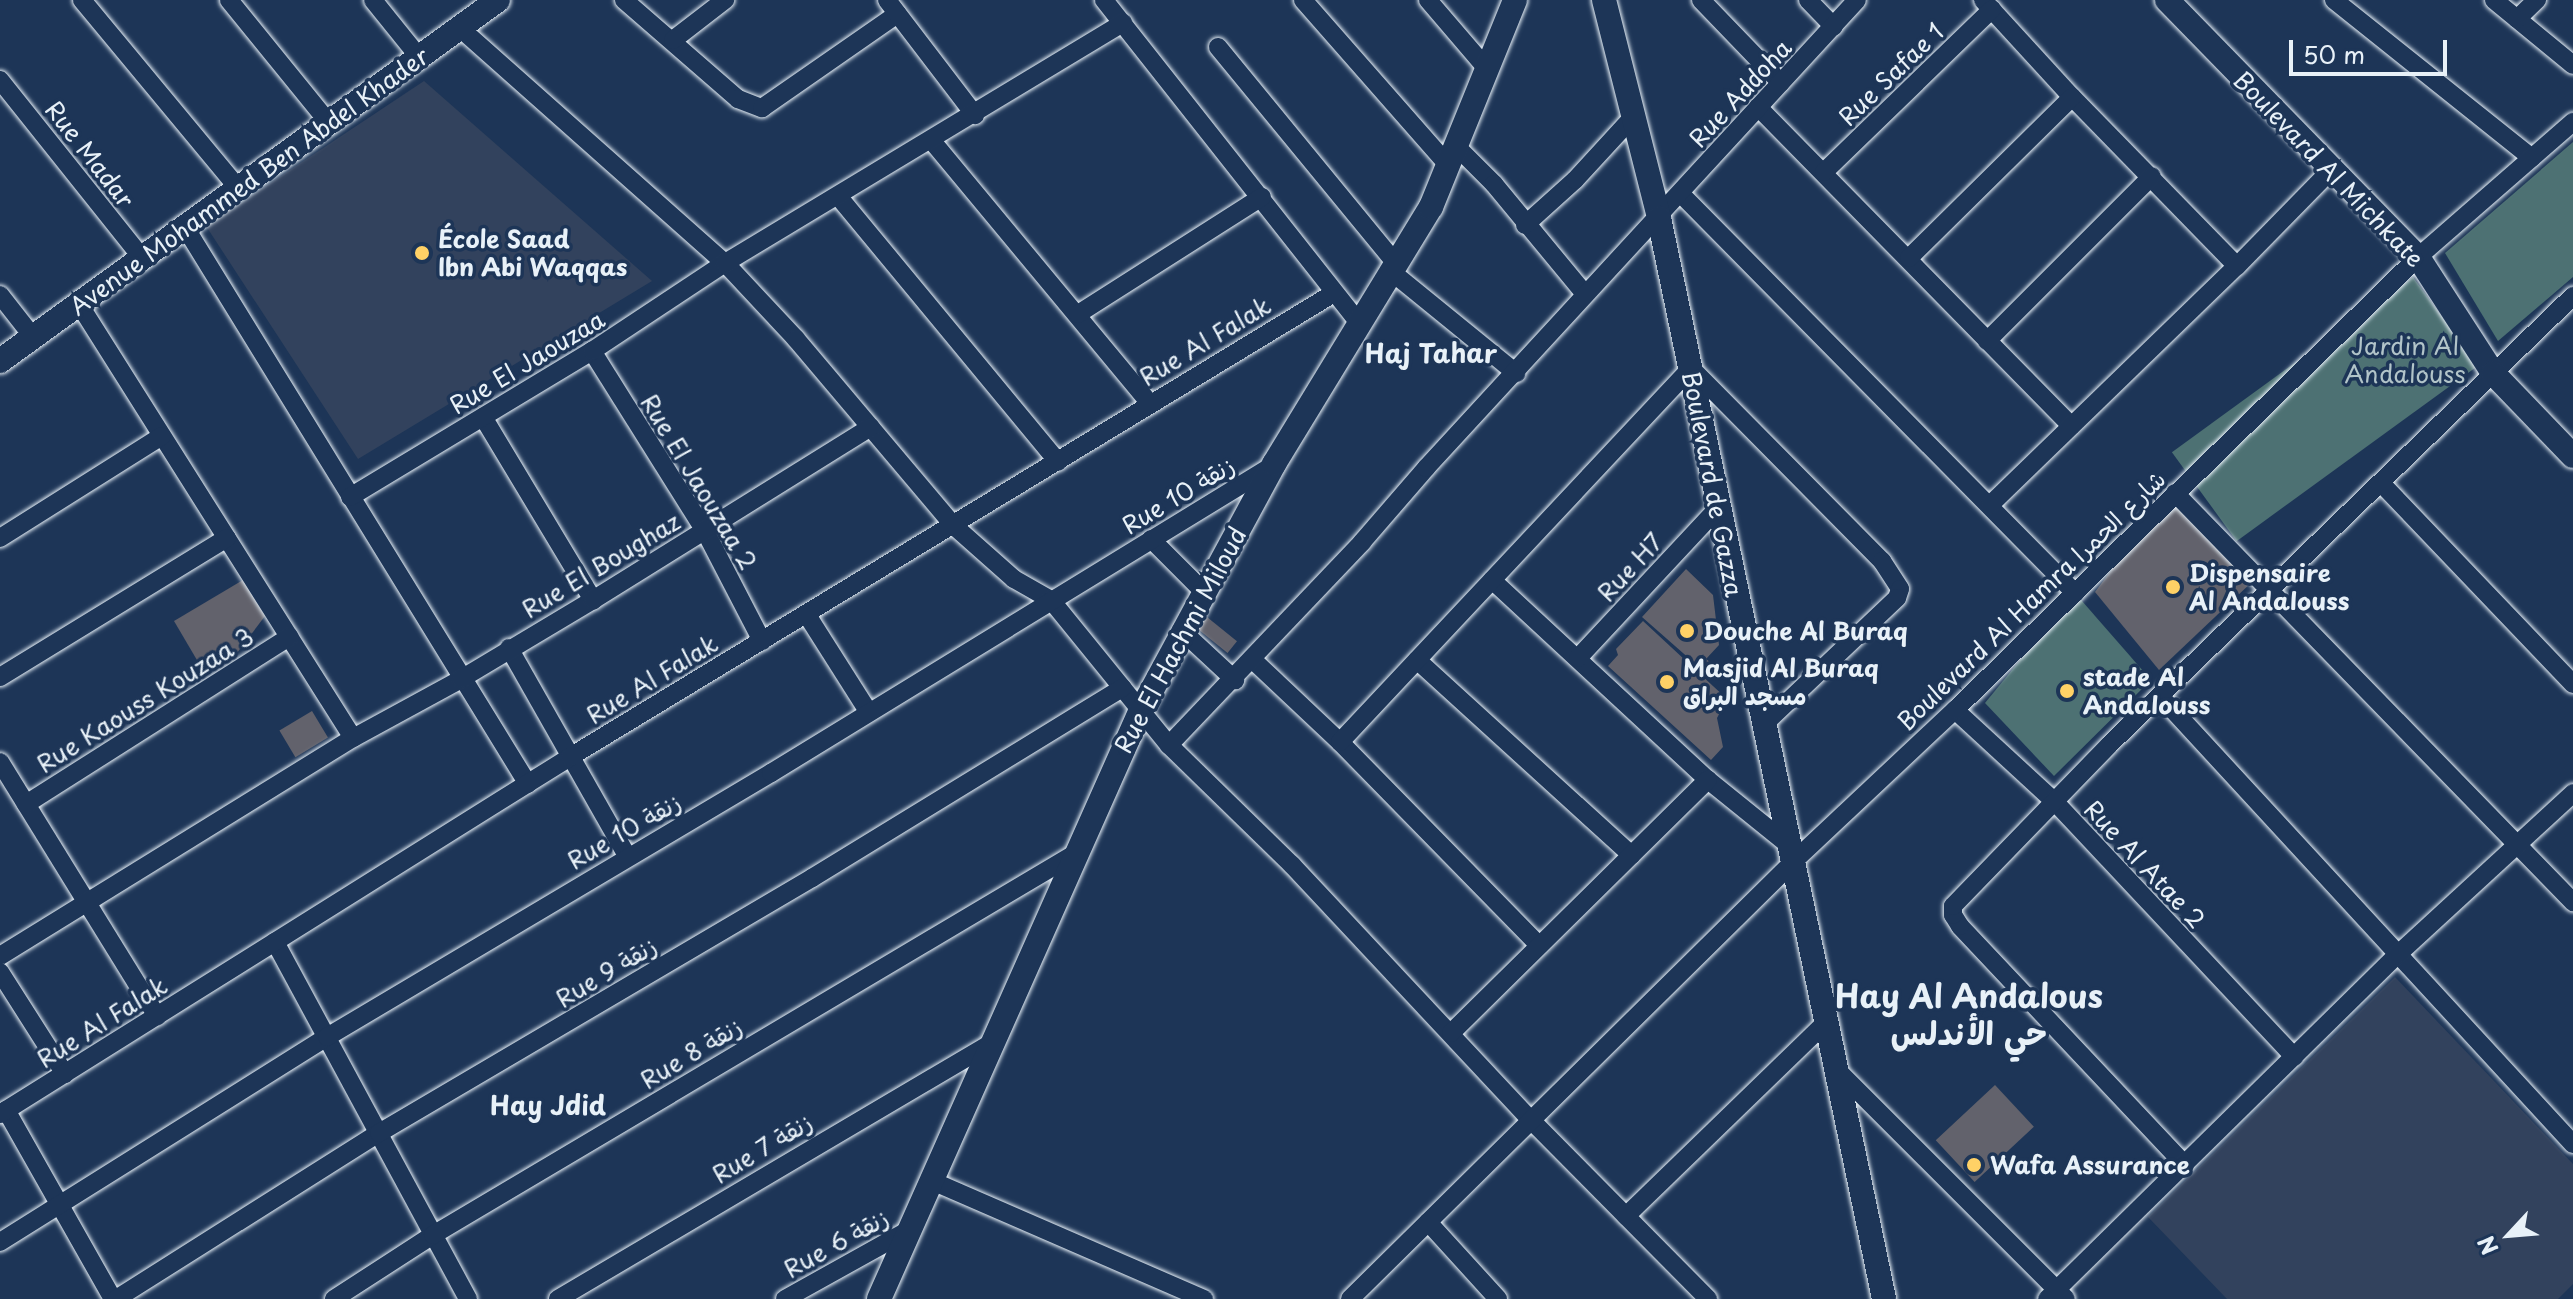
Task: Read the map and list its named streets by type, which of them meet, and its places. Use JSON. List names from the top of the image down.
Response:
{
  "streets": {
    "street": [
      "Rue Safae 1",
      "Rue Addoha",
      "Rue Madar",
      "Boulevard Al Michkate",
      "Avenue Mohammed Ben Abdel Khader",
      "Rue Al Falak",
      "Rue El Jaouzaa",
      "Rue El Jaouzaa 2",
      "Boulevard de Gazza",
      "Rue 10 زنقة",
      "Rue El Boughaz",
      "Rue H7",
      "Boulevard Al Hamra شارع الحمرا",
      "Rue El Hachmi Miloud",
      "Rue Kaouss Kouzaa 3",
      "Rue Al Atae 2",
      "Rue 9 زنقة",
      "Rue 8 زنقة",
      "Rue 7 زنقة",
      "Rue 6 زنقة"
    ]
  },
  "crossings": [
    ["Rue Addoha", "Boulevard de Gazza"],
    ["Rue Madar", "Avenue Mohammed Ben Abdel Khader"],
    ["Boulevard Al Michkate", "Boulevard Al Hamra شارع الحمرا"],
    ["Rue Al Falak", "Rue El Jaouzaa 2"],
    ["Rue El Jaouzaa", "Rue El Jaouzaa 2"],
    ["Rue El Jaouzaa 2", "Rue El Boughaz"],
    ["Boulevard de Gazza", "Rue H7"],
    ["Boulevard de Gazza", "Boulevard Al Hamra شارع الحمرا"],
    ["Rue 10 زنقة", "Rue El Hachmi Miloud"],
    ["Boulevard Al Hamra شارع الحمرا", "Rue Al Atae 2"],
    ["Rue El Hachmi Miloud", "Rue 8 زنقة"],
    ["Rue El Hachmi Miloud", "Rue 7 زنقة"],
    ["Rue El Hachmi Miloud", "Rue 6 زنقة"]
  ],
  "districts": ["Haj Tahar", "Hay Al Andalous حي الأندلس", "Hay Jdid"],
  "parks": ["Jardin Al Andalouss"],
  "places": [
    "École Saad Ibn Abi Waqqas",
    "Dispensaire Al Andalouss",
    "Douche Al Buraq",
    "Masjid Al Buraq مسجد البراق",
    "stade Al Andalouss",
    "Wafa Assurance"
  ],
  "scale_bar": "50 m",
  "north": "bottom left"
}
